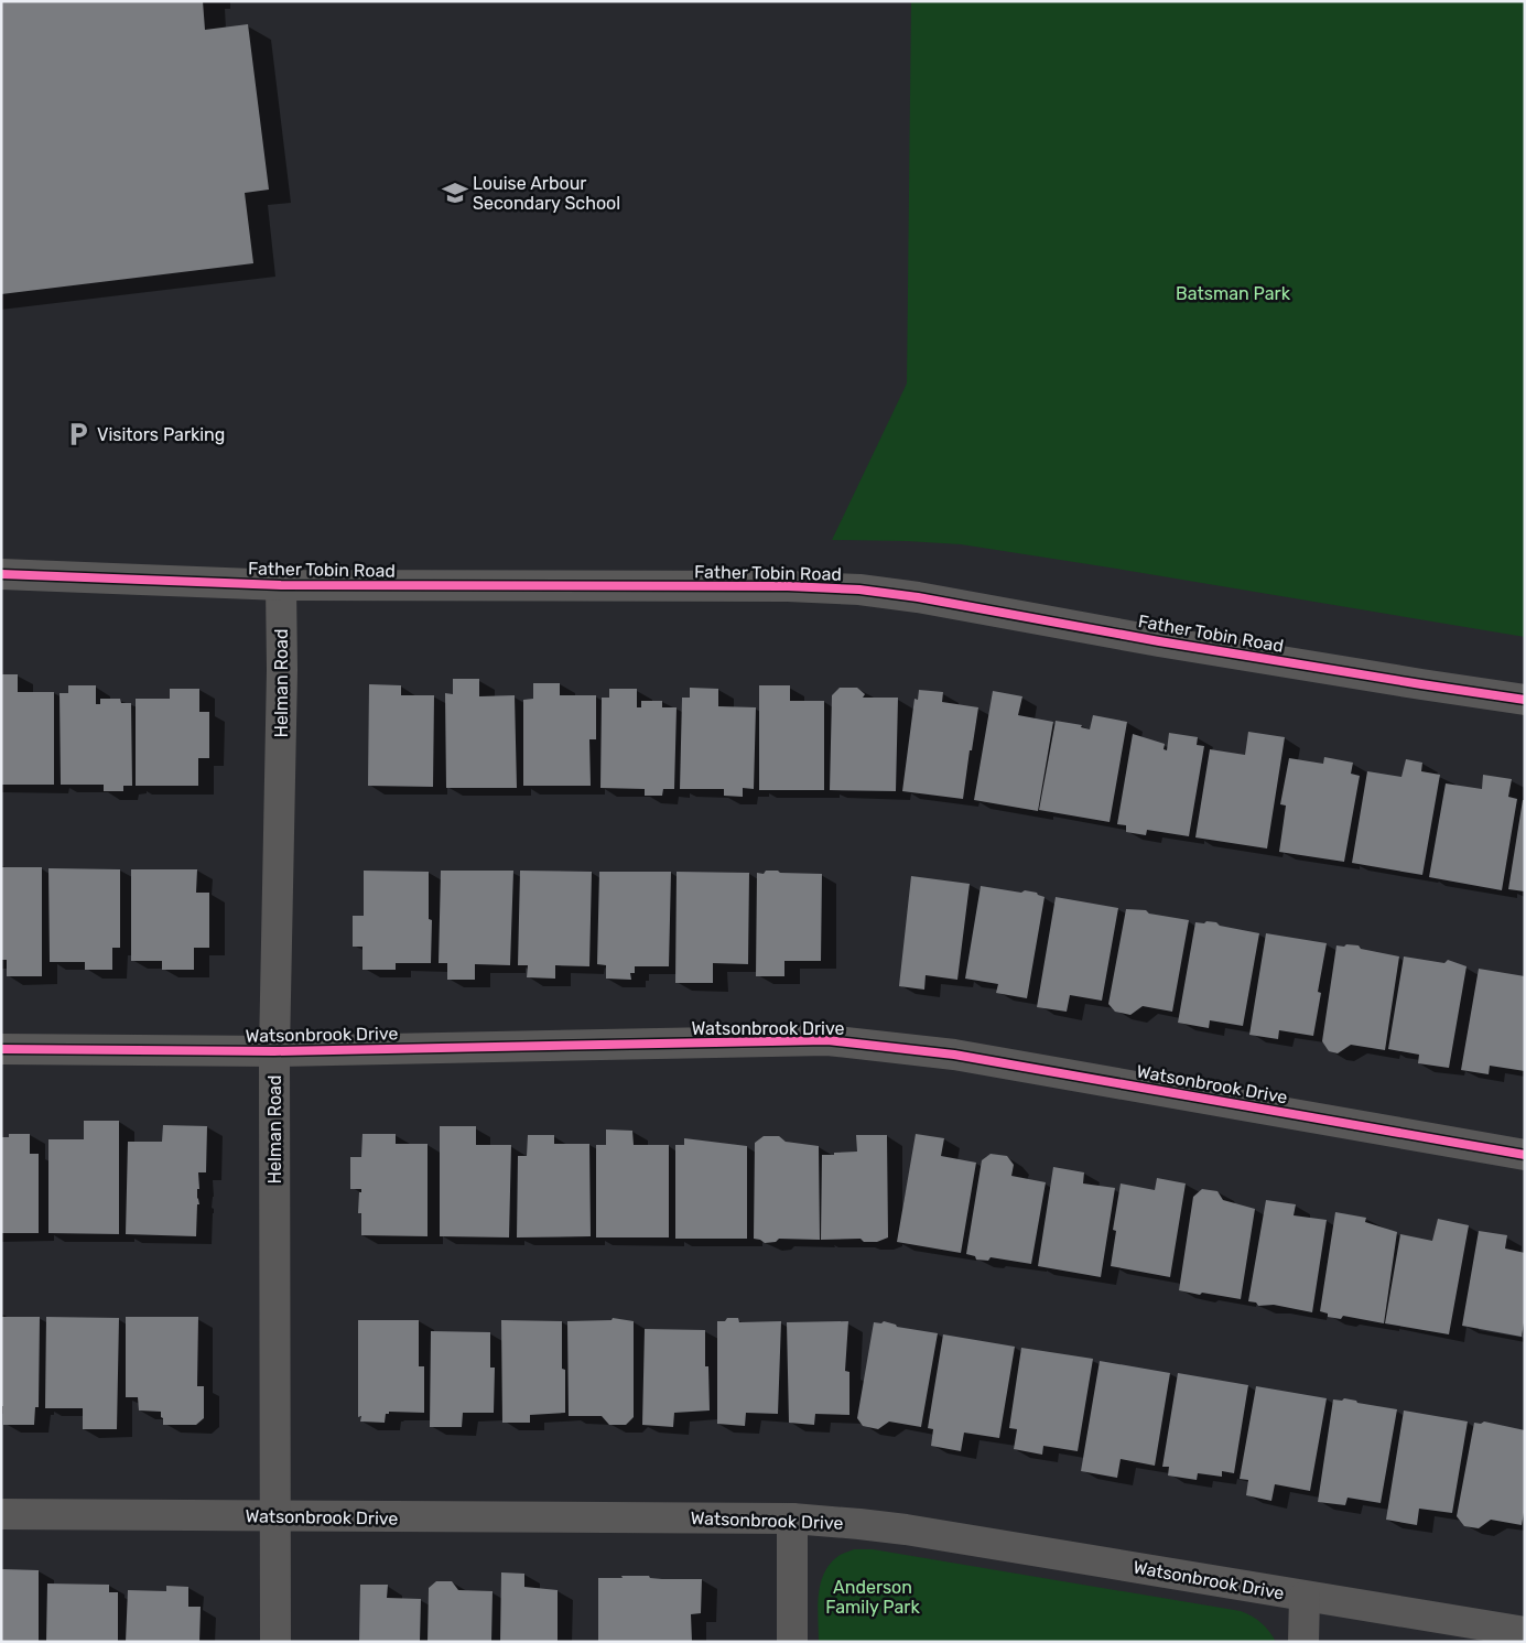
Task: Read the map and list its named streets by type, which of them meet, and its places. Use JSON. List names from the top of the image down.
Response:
{
  "streets": {
    "street": ["Father Tobin Road", "Helman Road", "Watsonbrook Drive"]
  },
  "crossings": [
    ["Father Tobin Road", "Helman Road"],
    ["Helman Road", "Watsonbrook Drive"]
  ],
  "parks": ["Batsman Park", "Anderson Family Park"],
  "places": {
    "school or university": ["Louise Arbour Secondary School"],
    "parking": ["Visitors Parking"]
  }
}
